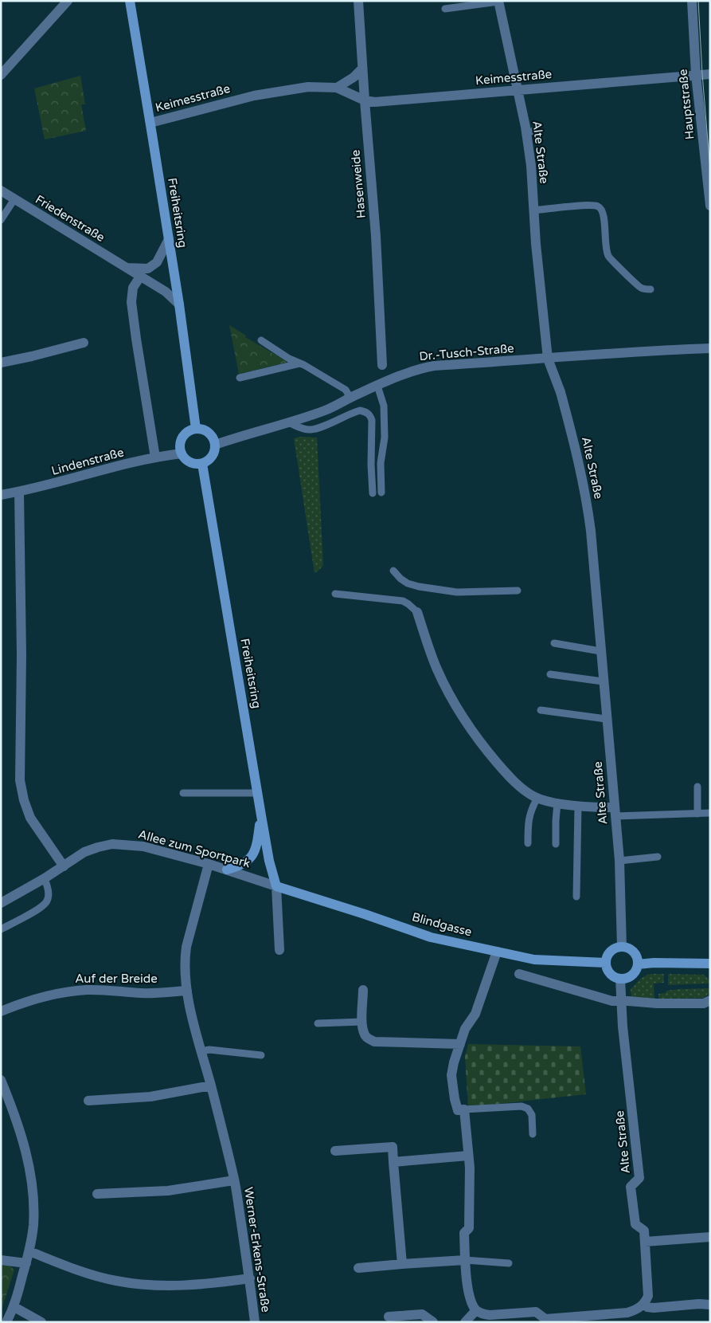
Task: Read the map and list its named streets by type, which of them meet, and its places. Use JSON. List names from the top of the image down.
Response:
{
  "streets": {
    "main road": ["Freiheitsring", "Blindgasse"],
    "street": [
      "Keimesstraße",
      "Hauptstraße",
      "Alte Straße",
      "Hasenweide",
      "Friedenstraße",
      "Dr.-Tusch-Straße",
      "Lindenstraße",
      "Allee zum Sportpark",
      "Auf der Breide",
      "Werner-Erkens-Straße"
    ]
  },
  "crossings": [
    ["Keimesstraße", "Hauptstraße"],
    ["Keimesstraße", "Alte Straße"],
    ["Keimesstraße", "Hasenweide"],
    ["Keimesstraße", "Freiheitsring"],
    ["Alte Straße", "Dr.-Tusch-Straße"],
    ["Alte Straße", "Blindgasse"],
    ["Freiheitsring", "Friedenstraße"],
    ["Freiheitsring", "Dr.-Tusch-Straße"],
    ["Freiheitsring", "Lindenstraße"],
    ["Freiheitsring", "Allee zum Sportpark"],
    ["Freiheitsring", "Blindgasse"],
    ["Dr.-Tusch-Straße", "Lindenstraße"],
    ["Allee zum Sportpark", "Blindgasse"],
    ["Allee zum Sportpark", "Werner-Erkens-Straße"],
    ["Auf der Breide", "Werner-Erkens-Straße"]
  ]
}
